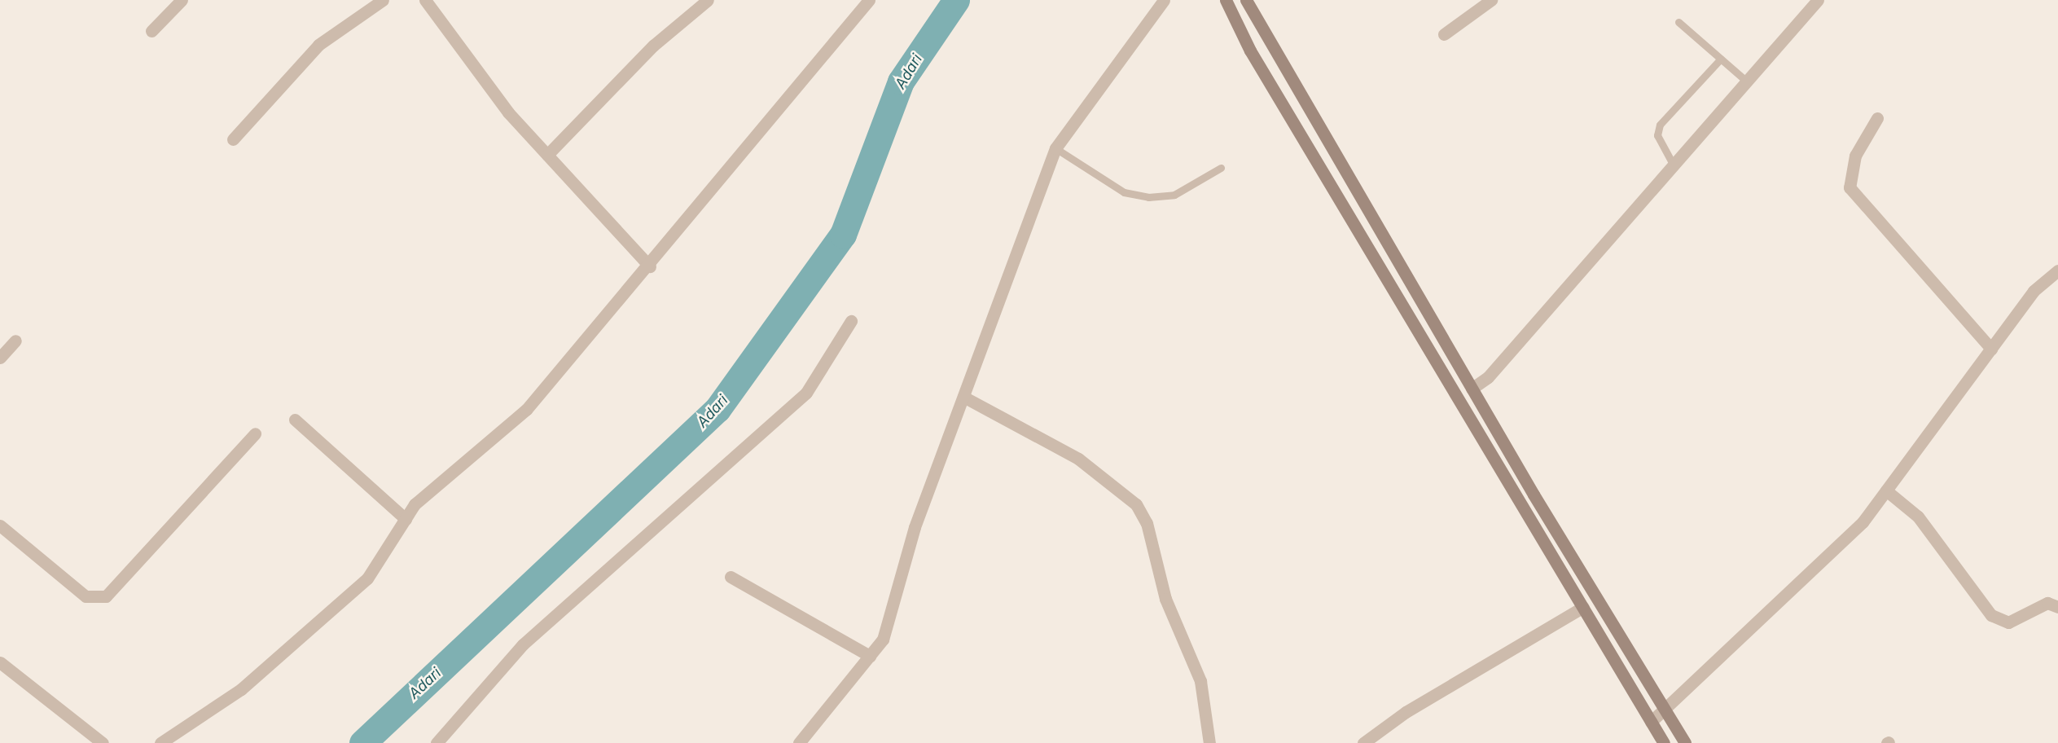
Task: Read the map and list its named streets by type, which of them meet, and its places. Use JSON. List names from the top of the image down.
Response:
{
  "water": ["Adari"]
}
